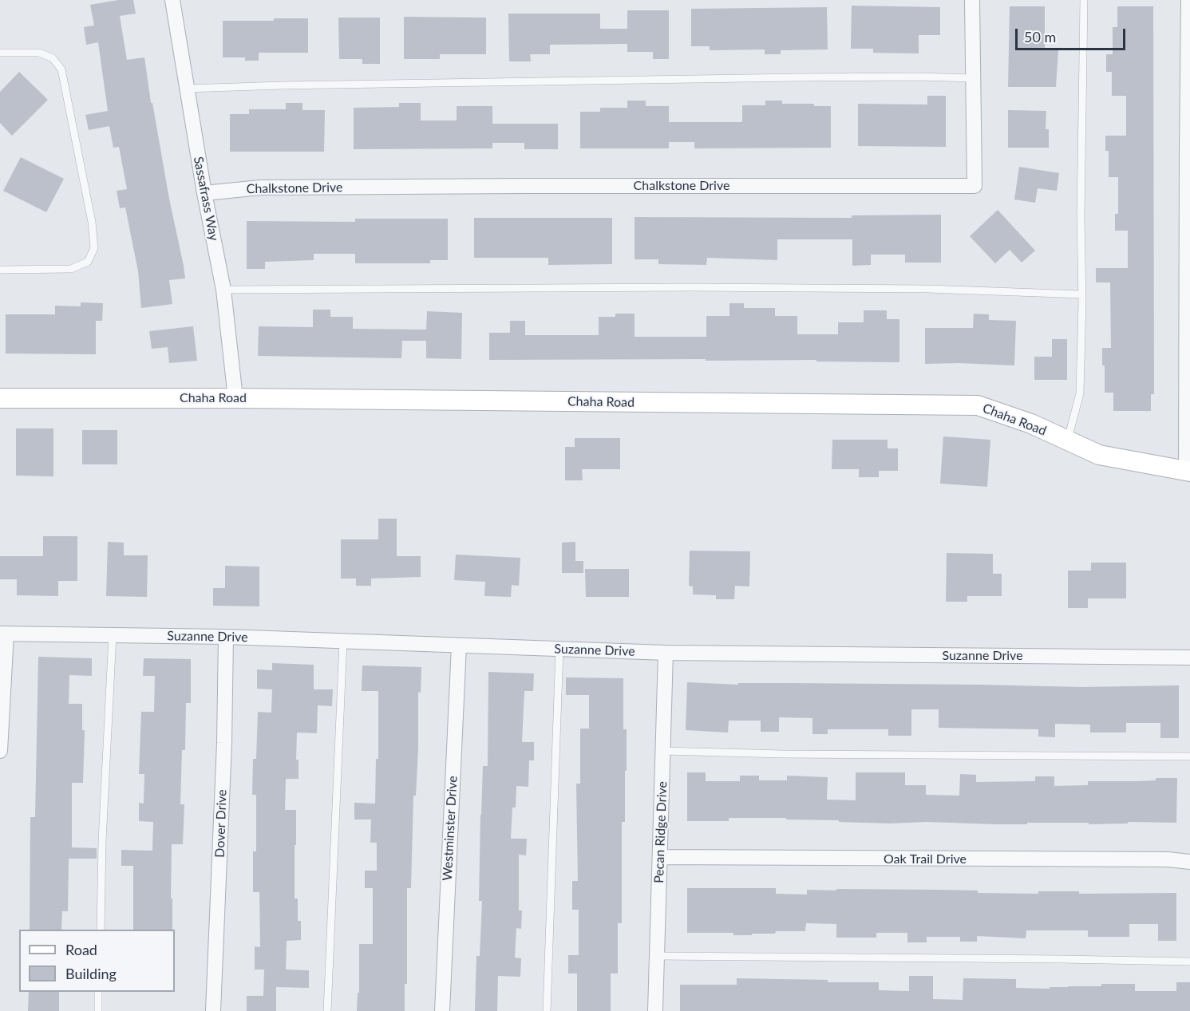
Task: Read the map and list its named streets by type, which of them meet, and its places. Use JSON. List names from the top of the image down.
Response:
{
  "streets": {
    "street": [
      "Chalkstone Drive",
      "Sassafrass Way",
      "Chaha Road",
      "Suzanne Drive",
      "Dover Drive",
      "Westminster Drive",
      "Pecan Ridge Drive",
      "Oak Trail Drive"
    ]
  },
  "crossings": [
    ["Chalkstone Drive", "Sassafrass Way"],
    ["Sassafrass Way", "Chaha Road"],
    ["Suzanne Drive", "Dover Drive"],
    ["Suzanne Drive", "Westminster Drive"],
    ["Suzanne Drive", "Pecan Ridge Drive"],
    ["Pecan Ridge Drive", "Oak Trail Drive"]
  ],
  "legend": ["Road", "Building"],
  "scale_bar": "50 m"
}
